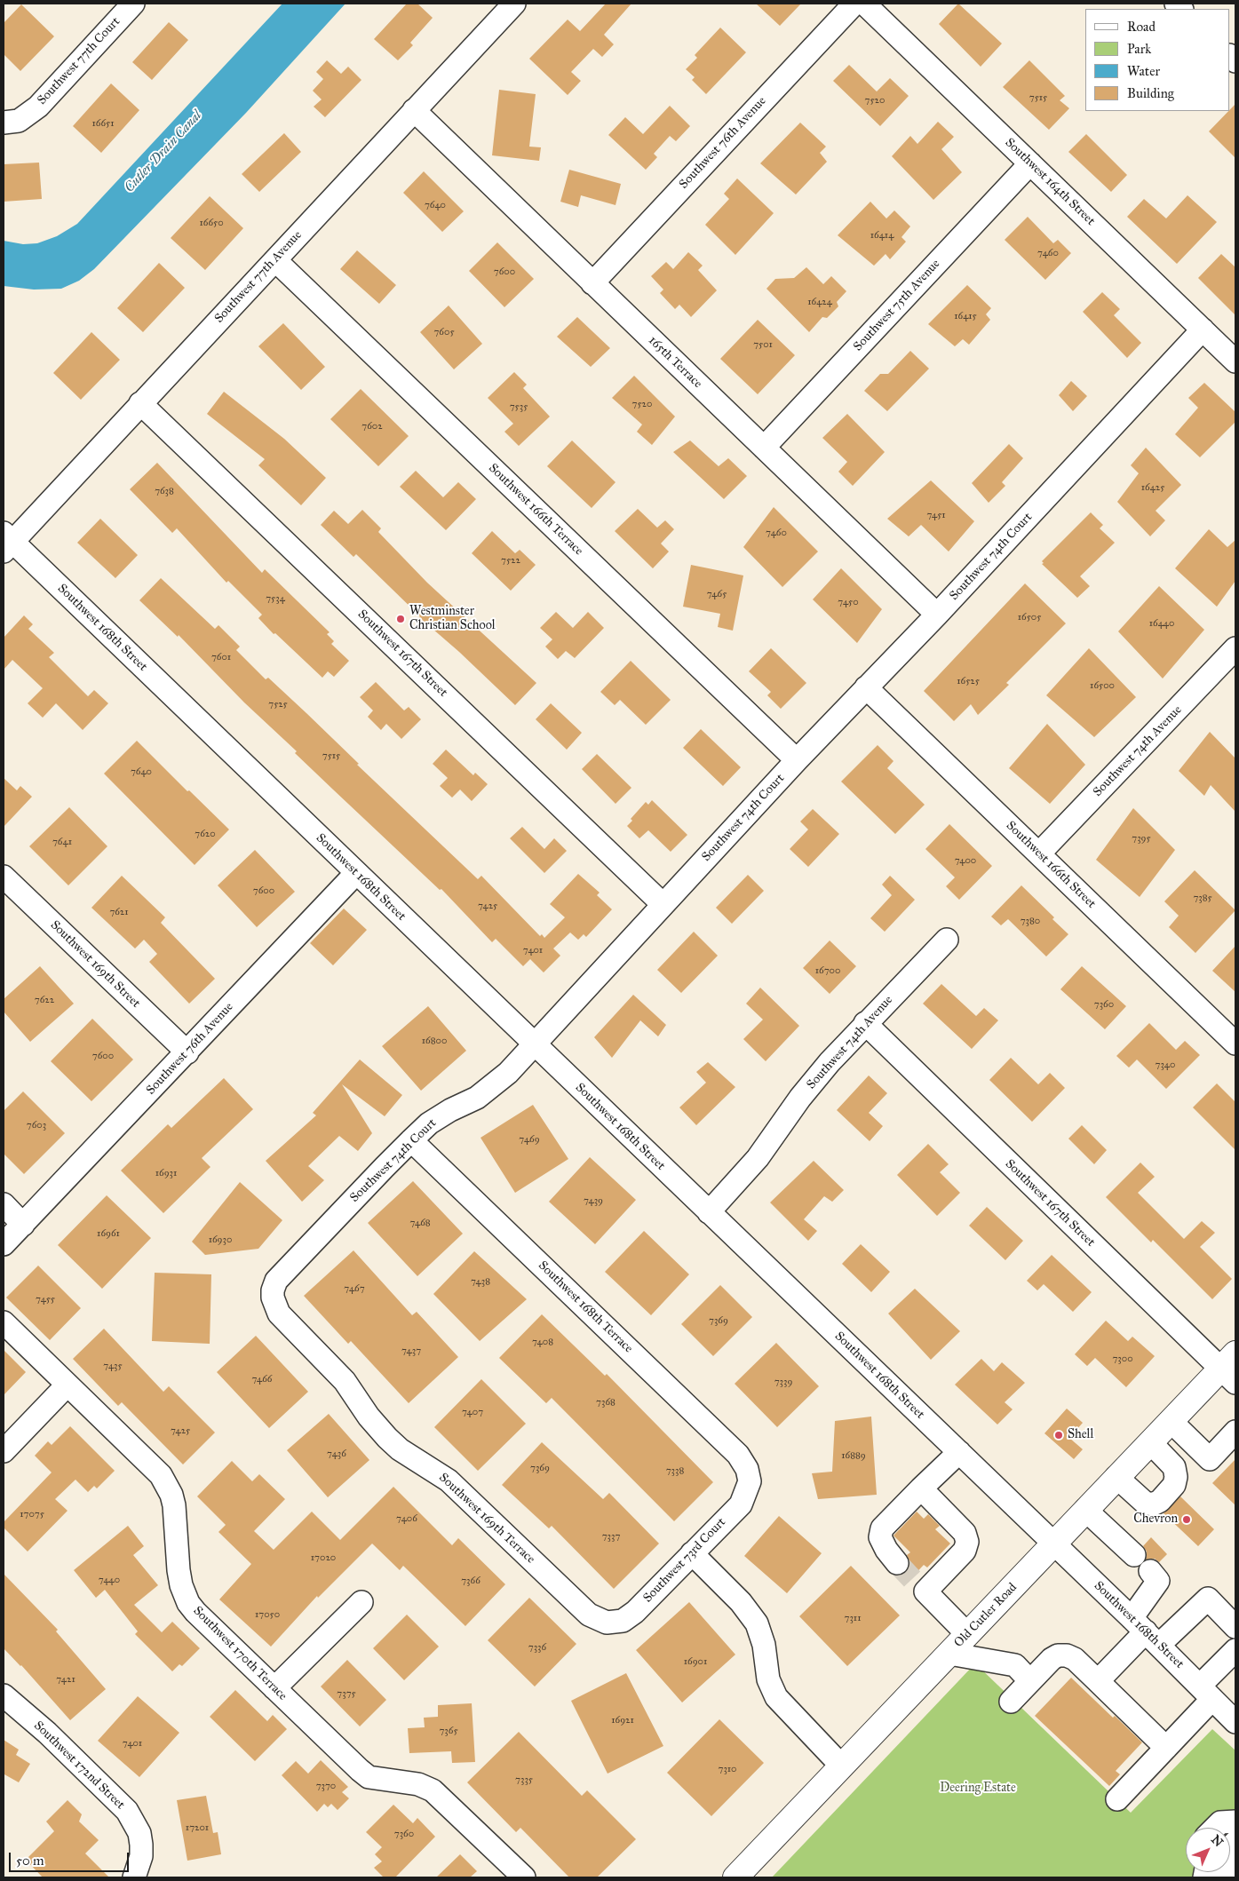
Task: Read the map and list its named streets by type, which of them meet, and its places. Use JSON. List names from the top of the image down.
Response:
{
  "streets": {
    "main road": ["Old Cutler Road"],
    "street": [
      "Southwest 77th Court",
      "Southwest 76th Avenue",
      "Southwest 164th Street",
      "Southwest 77th Avenue",
      "Southwest 75th Avenue",
      "165th Terrace",
      "Southwest 166th Terrace",
      "Southwest 74th Court",
      "Southwest 168th Street",
      "Southwest 167th Street",
      "Southwest 74th Avenue",
      "Southwest 166th Street",
      "Southwest 169th Street",
      "Southwest 168th Terrace",
      "Southwest 169th Terrace",
      "Southwest 73rd Court",
      "Southwest 170th Terrace",
      "Southwest 172nd Street"
    ]
  },
  "crossings": [
    ["Southwest 76th Avenue", "165th Terrace"],
    ["Southwest 76th Avenue", "Southwest 168th Street"],
    ["Southwest 76th Avenue", "Southwest 169th Street"],
    ["Southwest 164th Street", "Southwest 75th Avenue"],
    ["Southwest 164th Street", "Southwest 74th Court"],
    ["Southwest 77th Avenue", "165th Terrace"],
    ["Southwest 77th Avenue", "Southwest 166th Terrace"],
    ["Southwest 77th Avenue", "Southwest 168th Street"],
    ["Southwest 77th Avenue", "Southwest 167th Street"],
    ["Southwest 75th Avenue", "165th Terrace"],
    ["165th Terrace", "Southwest 74th Court"],
    ["Southwest 166th Terrace", "Southwest 74th Court"],
    ["Southwest 74th Court", "Southwest 168th Street"],
    ["Southwest 74th Court", "Southwest 167th Street"],
    ["Southwest 74th Court", "Southwest 166th Street"],
    ["Southwest 74th Court", "Southwest 168th Terrace"],
    ["Southwest 74th Court", "Southwest 169th Terrace"],
    ["Southwest 168th Street", "Southwest 74th Avenue"],
    ["Southwest 168th Street", "Old Cutler Road"],
    ["Southwest 167th Street", "Southwest 74th Avenue"],
    ["Southwest 167th Street", "Old Cutler Road"],
    ["Southwest 74th Avenue", "Southwest 166th Street"],
    ["Southwest 168th Terrace", "Southwest 73rd Court"],
    ["Southwest 169th Terrace", "Southwest 73rd Court"]
  ],
  "water": ["Cutler Drain Canal"],
  "parks": ["Deering Estate"],
  "places": ["Westminster Christian School", "Shell", "Chevron"],
  "house_numbers": [
    "7515",
    "7520",
    "16651",
    "7640",
    "16650",
    "16414",
    "7460",
    "7600",
    "16424",
    "16415",
    "7605",
    "7501",
    "7520",
    "7535",
    "7602",
    "16425",
    "7638",
    "7451",
    "7460",
    "7522",
    "7465",
    "7534",
    "7450",
    "16505",
    "16440",
    "7601",
    "16525",
    "16500",
    "7525",
    "7515",
    "7640",
    "7620",
    "7395",
    "7641",
    "7400",
    "7600",
    "7385",
    "7425",
    "7621",
    "7380",
    "7401",
    "16700",
    "7622",
    "7360",
    "16800",
    "7600",
    "7340",
    "7603",
    "7469",
    "16931",
    "7439",
    "7468",
    "16961",
    "16930",
    "7438",
    "7467",
    "7455",
    "7369",
    "7408",
    "7437",
    "7300",
    "7435",
    "7466",
    "7339",
    "7368",
    "7407",
    "7425",
    "7436",
    "16889",
    "7369",
    "7338",
    "17075",
    "7406",
    "7337",
    "17020",
    "7440",
    "7366",
    "17050",
    "7311",
    "7336",
    "16901",
    "7421",
    "7375",
    "16921",
    "7365",
    "7401",
    "7310",
    "7335",
    "7370",
    "17201",
    "7360"
  ],
  "legend": [
    "Road",
    "Park",
    "Water",
    "Building"
  ],
  "scale_bar": "50 m",
  "north": "top right"
}
